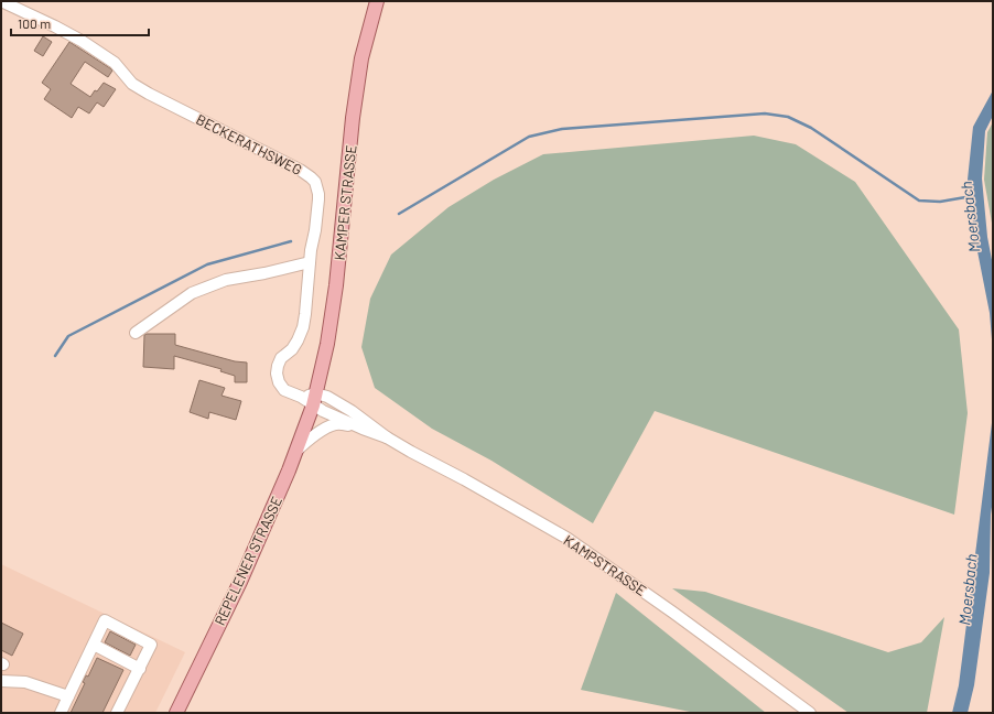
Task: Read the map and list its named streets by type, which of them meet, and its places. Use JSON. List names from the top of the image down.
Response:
{
  "streets": {
    "main road": ["KAMPER STRASSE", "REPELENER STRASSE"],
    "street": ["BECKERATHSWEG", "KAMPSTRASSE"]
  },
  "crossings": [
    ["BECKERATHSWEG", "KAMPER STRASSE"],
    ["BECKERATHSWEG", "REPELENER STRASSE"],
    ["BECKERATHSWEG", "KAMPSTRASSE"],
    ["KAMPER STRASSE", "REPELENER STRASSE"],
    ["KAMPER STRASSE", "KAMPSTRASSE"],
    ["REPELENER STRASSE", "KAMPSTRASSE"]
  ],
  "water": ["Moersbach"],
  "scale_bar": "100 m"
}
